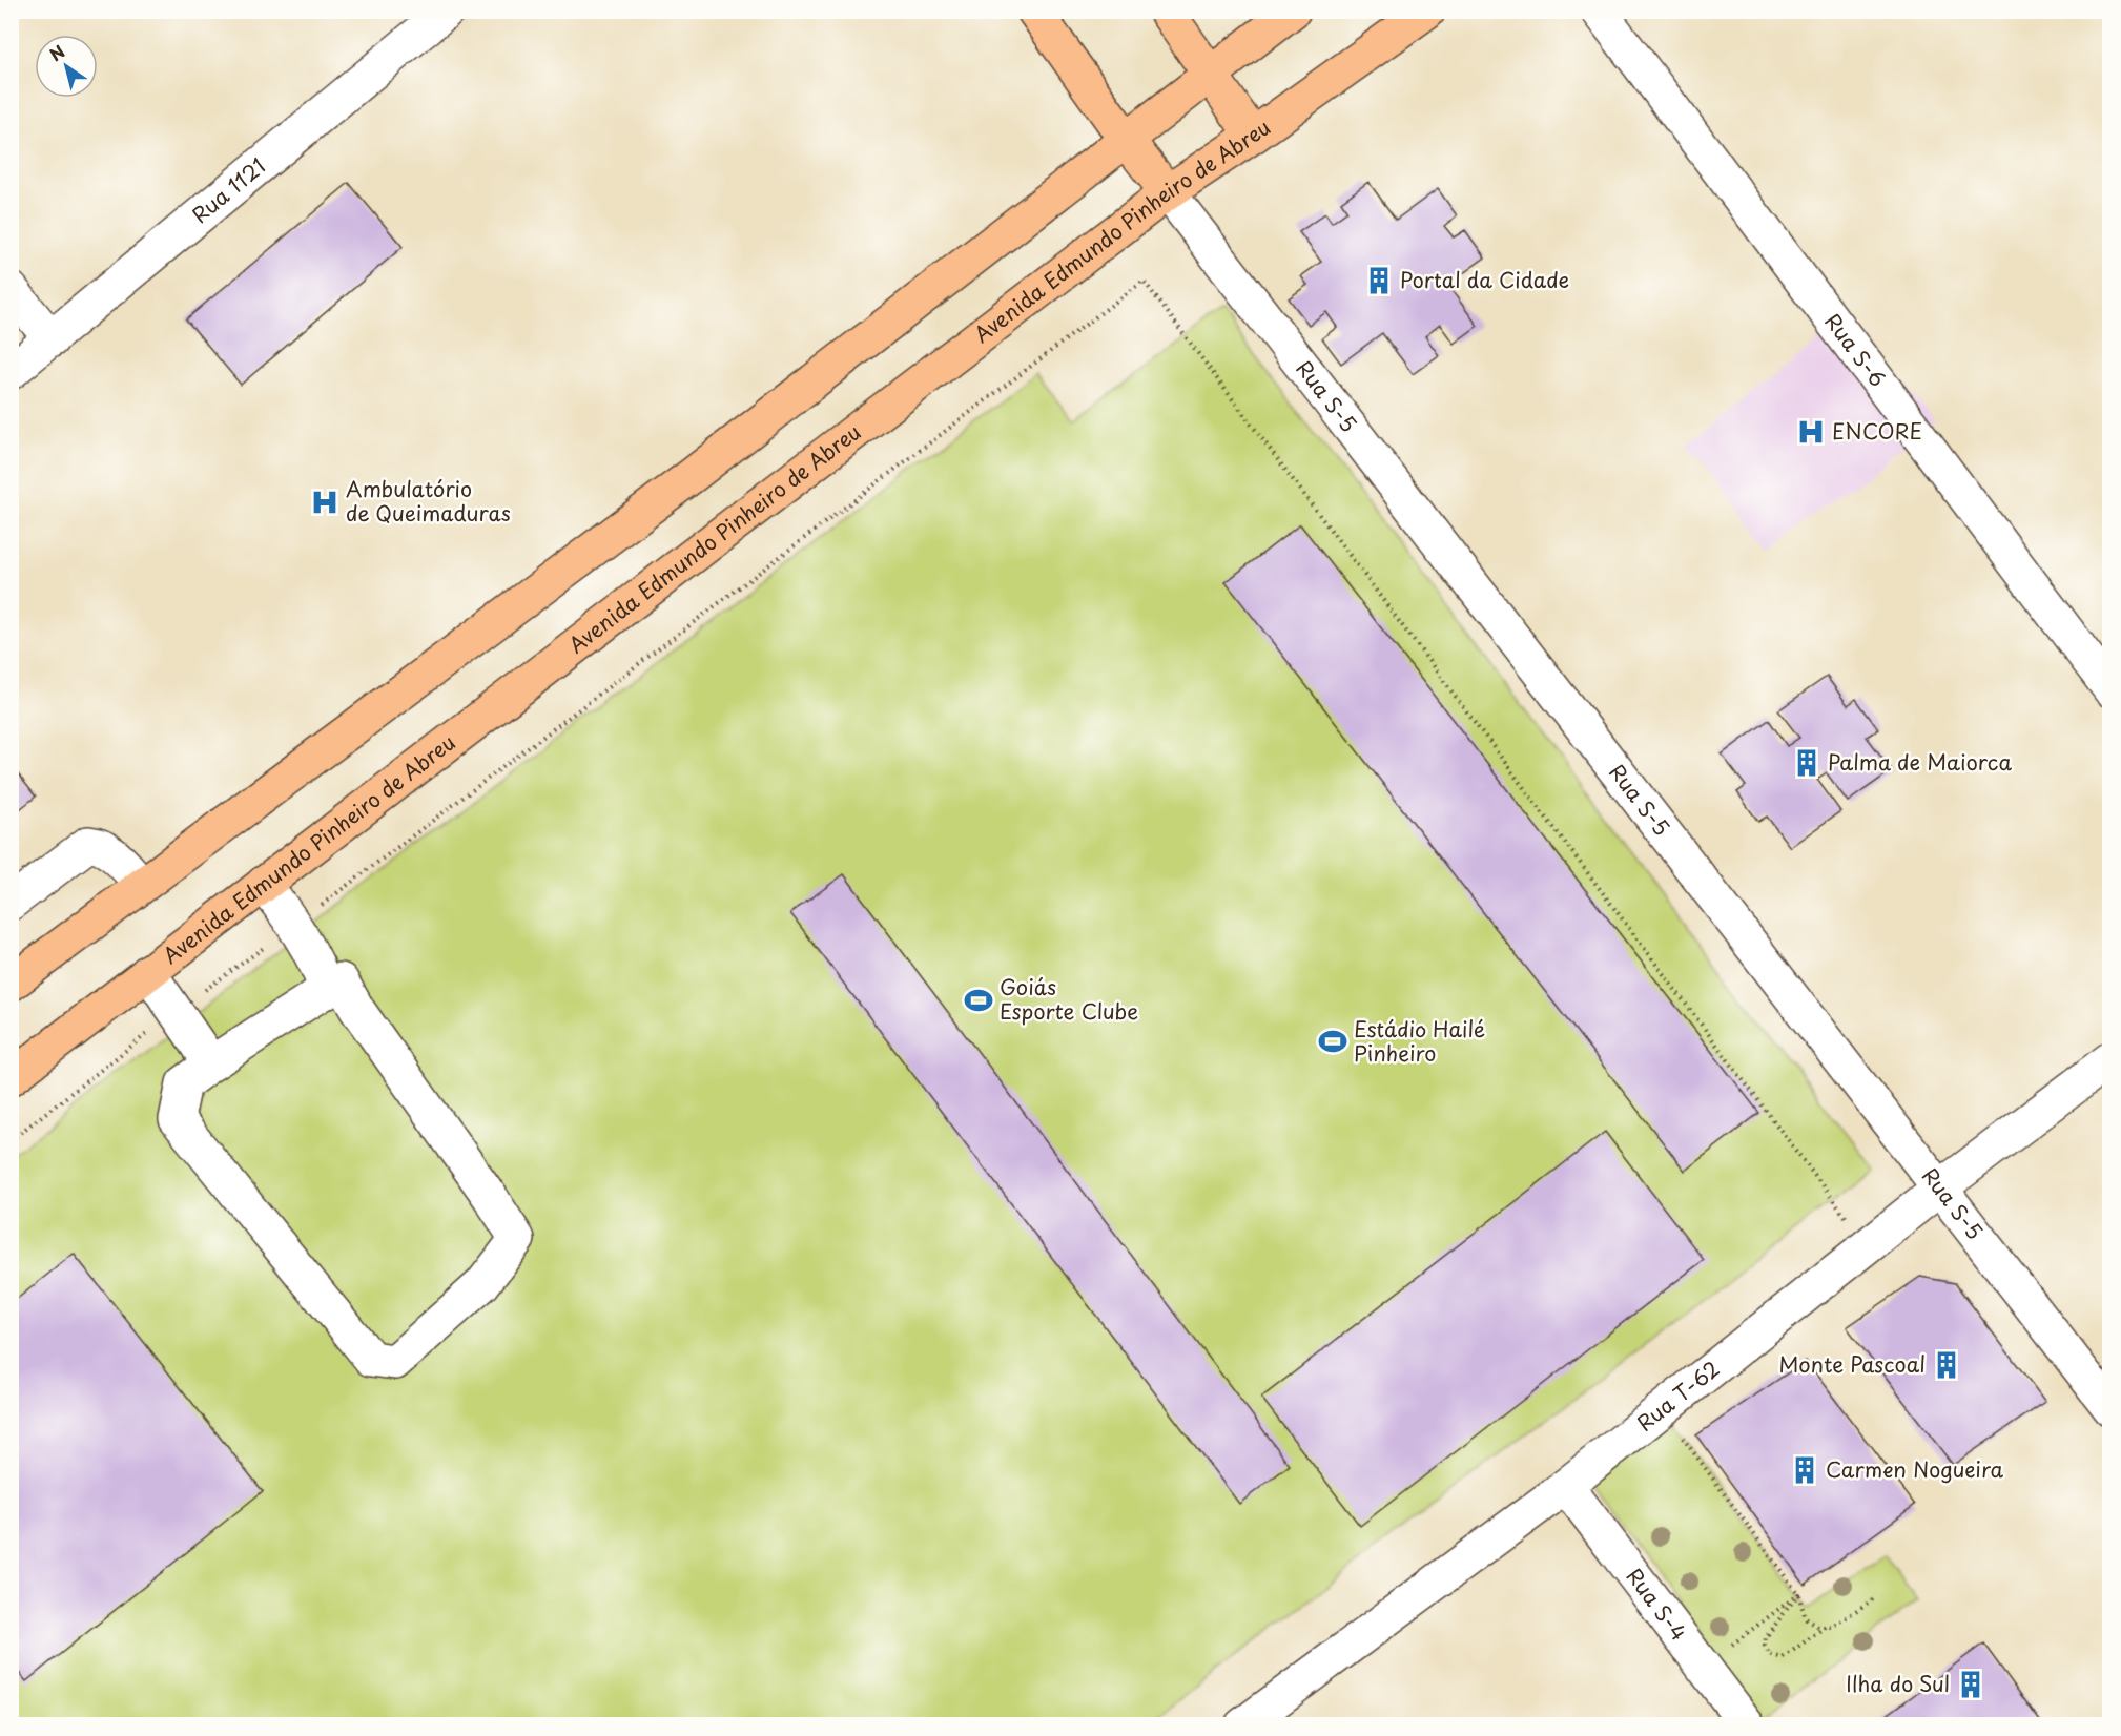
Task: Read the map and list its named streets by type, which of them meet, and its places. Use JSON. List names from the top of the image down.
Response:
{
  "streets": {
    "main road": ["Avenida Edmundo Pinheiro de Abreu"],
    "street": [
      "Rua 1121",
      "Rua S-6",
      "Rua S-5",
      "Rua T-62",
      "Rua S-4"
    ]
  },
  "crossings": [
    ["Avenida Edmundo Pinheiro de Abreu", "Rua S-5"],
    ["Rua S-5", "Rua T-62"],
    ["Rua T-62", "Rua S-4"]
  ],
  "places": {
    "building": [
      "Portal da Cidade",
      "Palma de Maiorca",
      "Monte Pascoal",
      "Carmen Nogueira",
      "Ilha do Sul"
    ],
    "hospital": ["ENCORE", "Ambulatório de Queimaduras"],
    "sports": ["Goiás Esporte Clube", "Estádio Hailé Pinheiro"]
  },
  "north": "top left"
}
